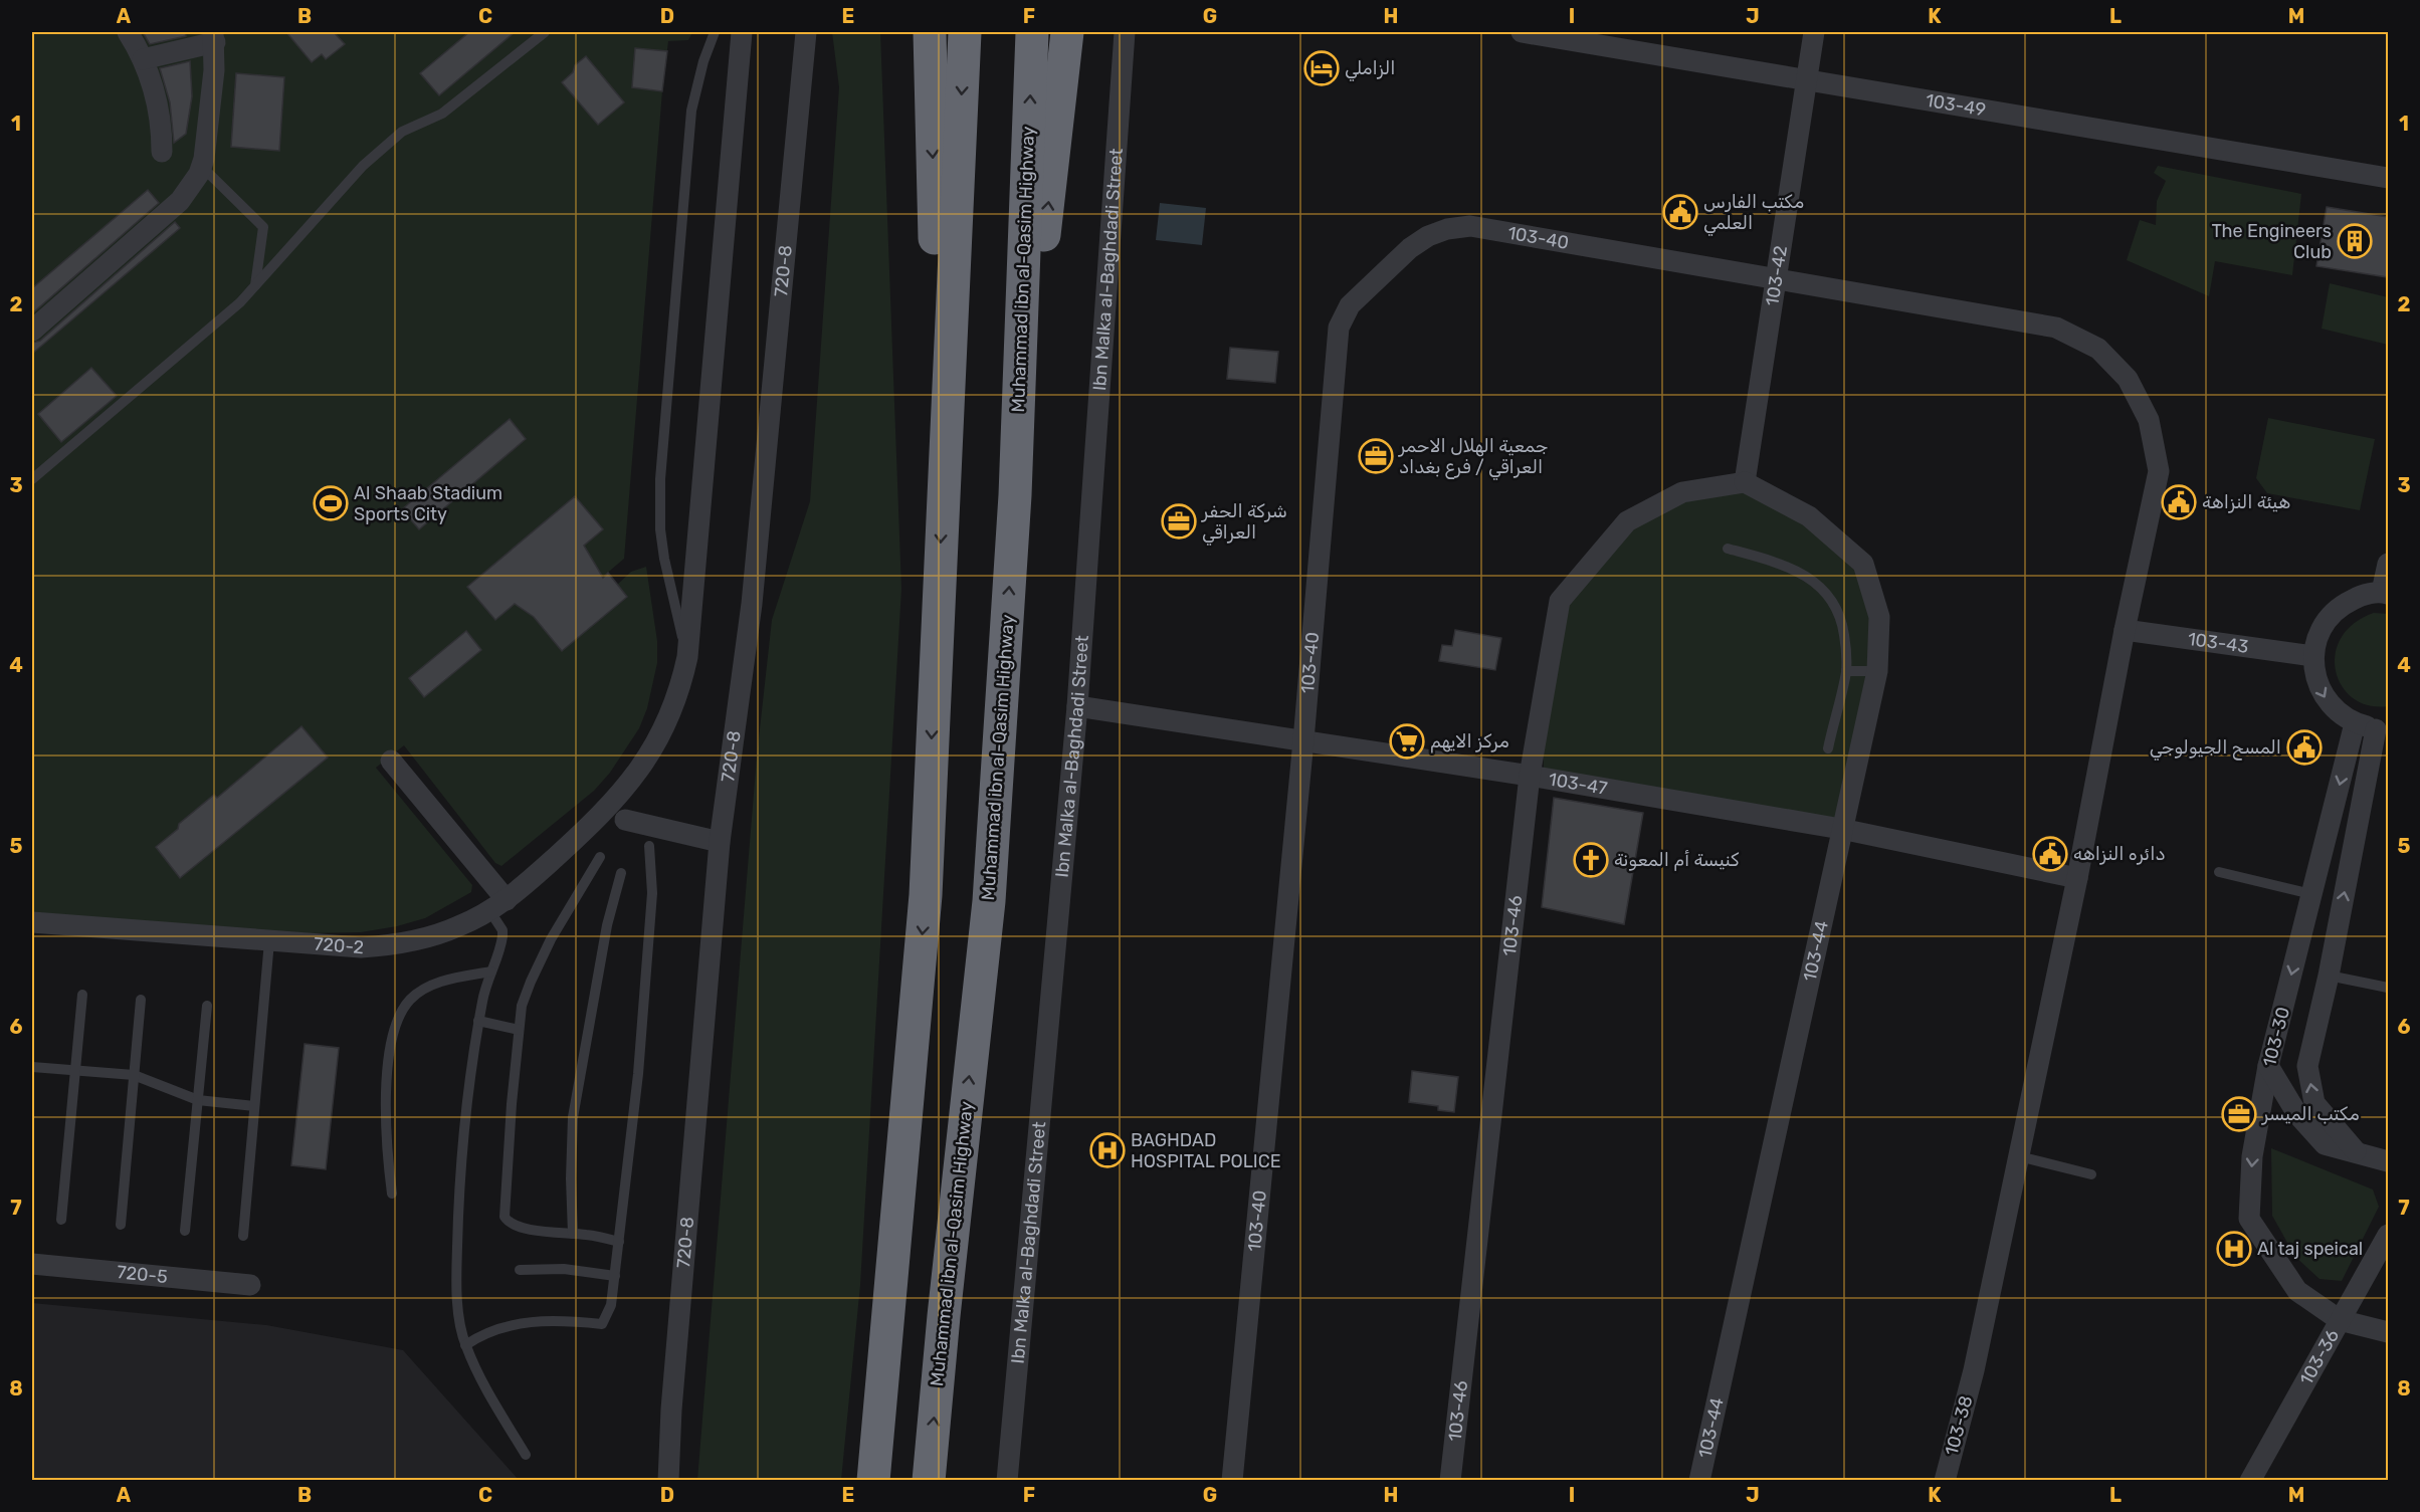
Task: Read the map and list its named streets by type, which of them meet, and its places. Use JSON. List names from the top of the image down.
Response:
{
  "streets": {
    "highway": ["Muhammad ibn al-Qasim Highway"],
    "street": [
      "103-49",
      "103-40",
      "Ibn Malka al-Baghdadi Street",
      "720-8",
      "103-42",
      "103-43",
      "103-47",
      "103-46",
      "720-2",
      "103-44",
      "103-30",
      "720-5",
      "103-36",
      "103-38"
    ]
  },
  "crossings": [
    ["103-49", "103-42"],
    ["103-40", "103-42"],
    ["103-40", "103-43"],
    ["103-40", "103-47"],
    ["103-40", "103-38"],
    ["Ibn Malka al-Baghdadi Street", "103-47"],
    ["103-42", "103-46"],
    ["103-42", "103-44"],
    ["103-43", "103-38"],
    ["103-47", "103-46"],
    ["103-47", "103-44"],
    ["103-47", "103-38"],
    ["103-46", "103-44"],
    ["103-30", "103-36"]
  ],
  "places": {
    "hotel": ["الزاملي"],
    "public building": [
      "مكتب الفارس العلمي",
      "هيئة النزاهة",
      "المسح الجيولوجي",
      "دائره النزاهه"
    ],
    "building": ["The Engineers Club"],
    "office": ["جمعية الهلال الاحمر العراقي / فرع بغداد", "شركة الحفر العراقي", "مكتب الميسر"],
    "sports": ["Al Shaab Stadium Sports City"],
    "supermarket": ["مركز الايهم"],
    "church": ["كنيسة أم المعونة"],
    "hospital": ["BAGHDAD HOSPITAL POLICE", "Al taj speical"]
  },
  "grid": {
    "columns": [
      "A",
      "B",
      "C",
      "D",
      "E",
      "F",
      "G",
      "H",
      "I",
      "J",
      "K",
      "L",
      "M"
    ],
    "rows": [
      "1",
      "2",
      "3",
      "4",
      "5",
      "6",
      "7",
      "8"
    ]
  }
}
